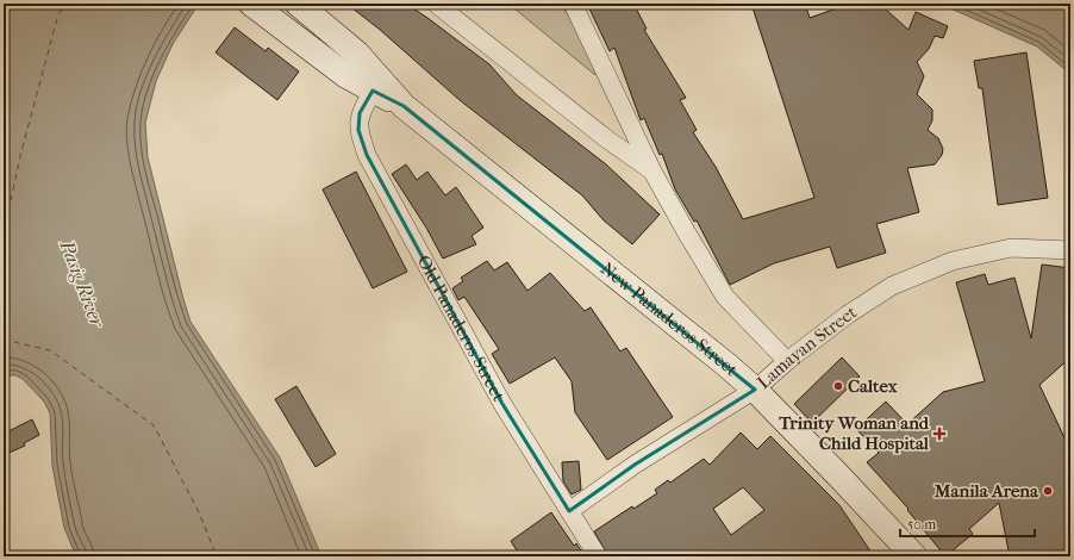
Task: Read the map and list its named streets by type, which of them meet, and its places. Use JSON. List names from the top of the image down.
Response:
{
  "streets": {
    "main road": ["New Panaderos Street"],
    "street": ["Old Panaderos Street", "Lamayan Street"]
  },
  "crossings": [
    ["New Panaderos Street", "Old Panaderos Street"],
    ["New Panaderos Street", "Lamayan Street"],
    ["Old Panaderos Street", "Lamayan Street"]
  ],
  "water": ["Pasig River"],
  "places": {
    "other": ["Caltex", "Manila Arena"],
    "health": ["Trinity Woman and Child Hospital"]
  },
  "scale_bar": "50 m"
}
